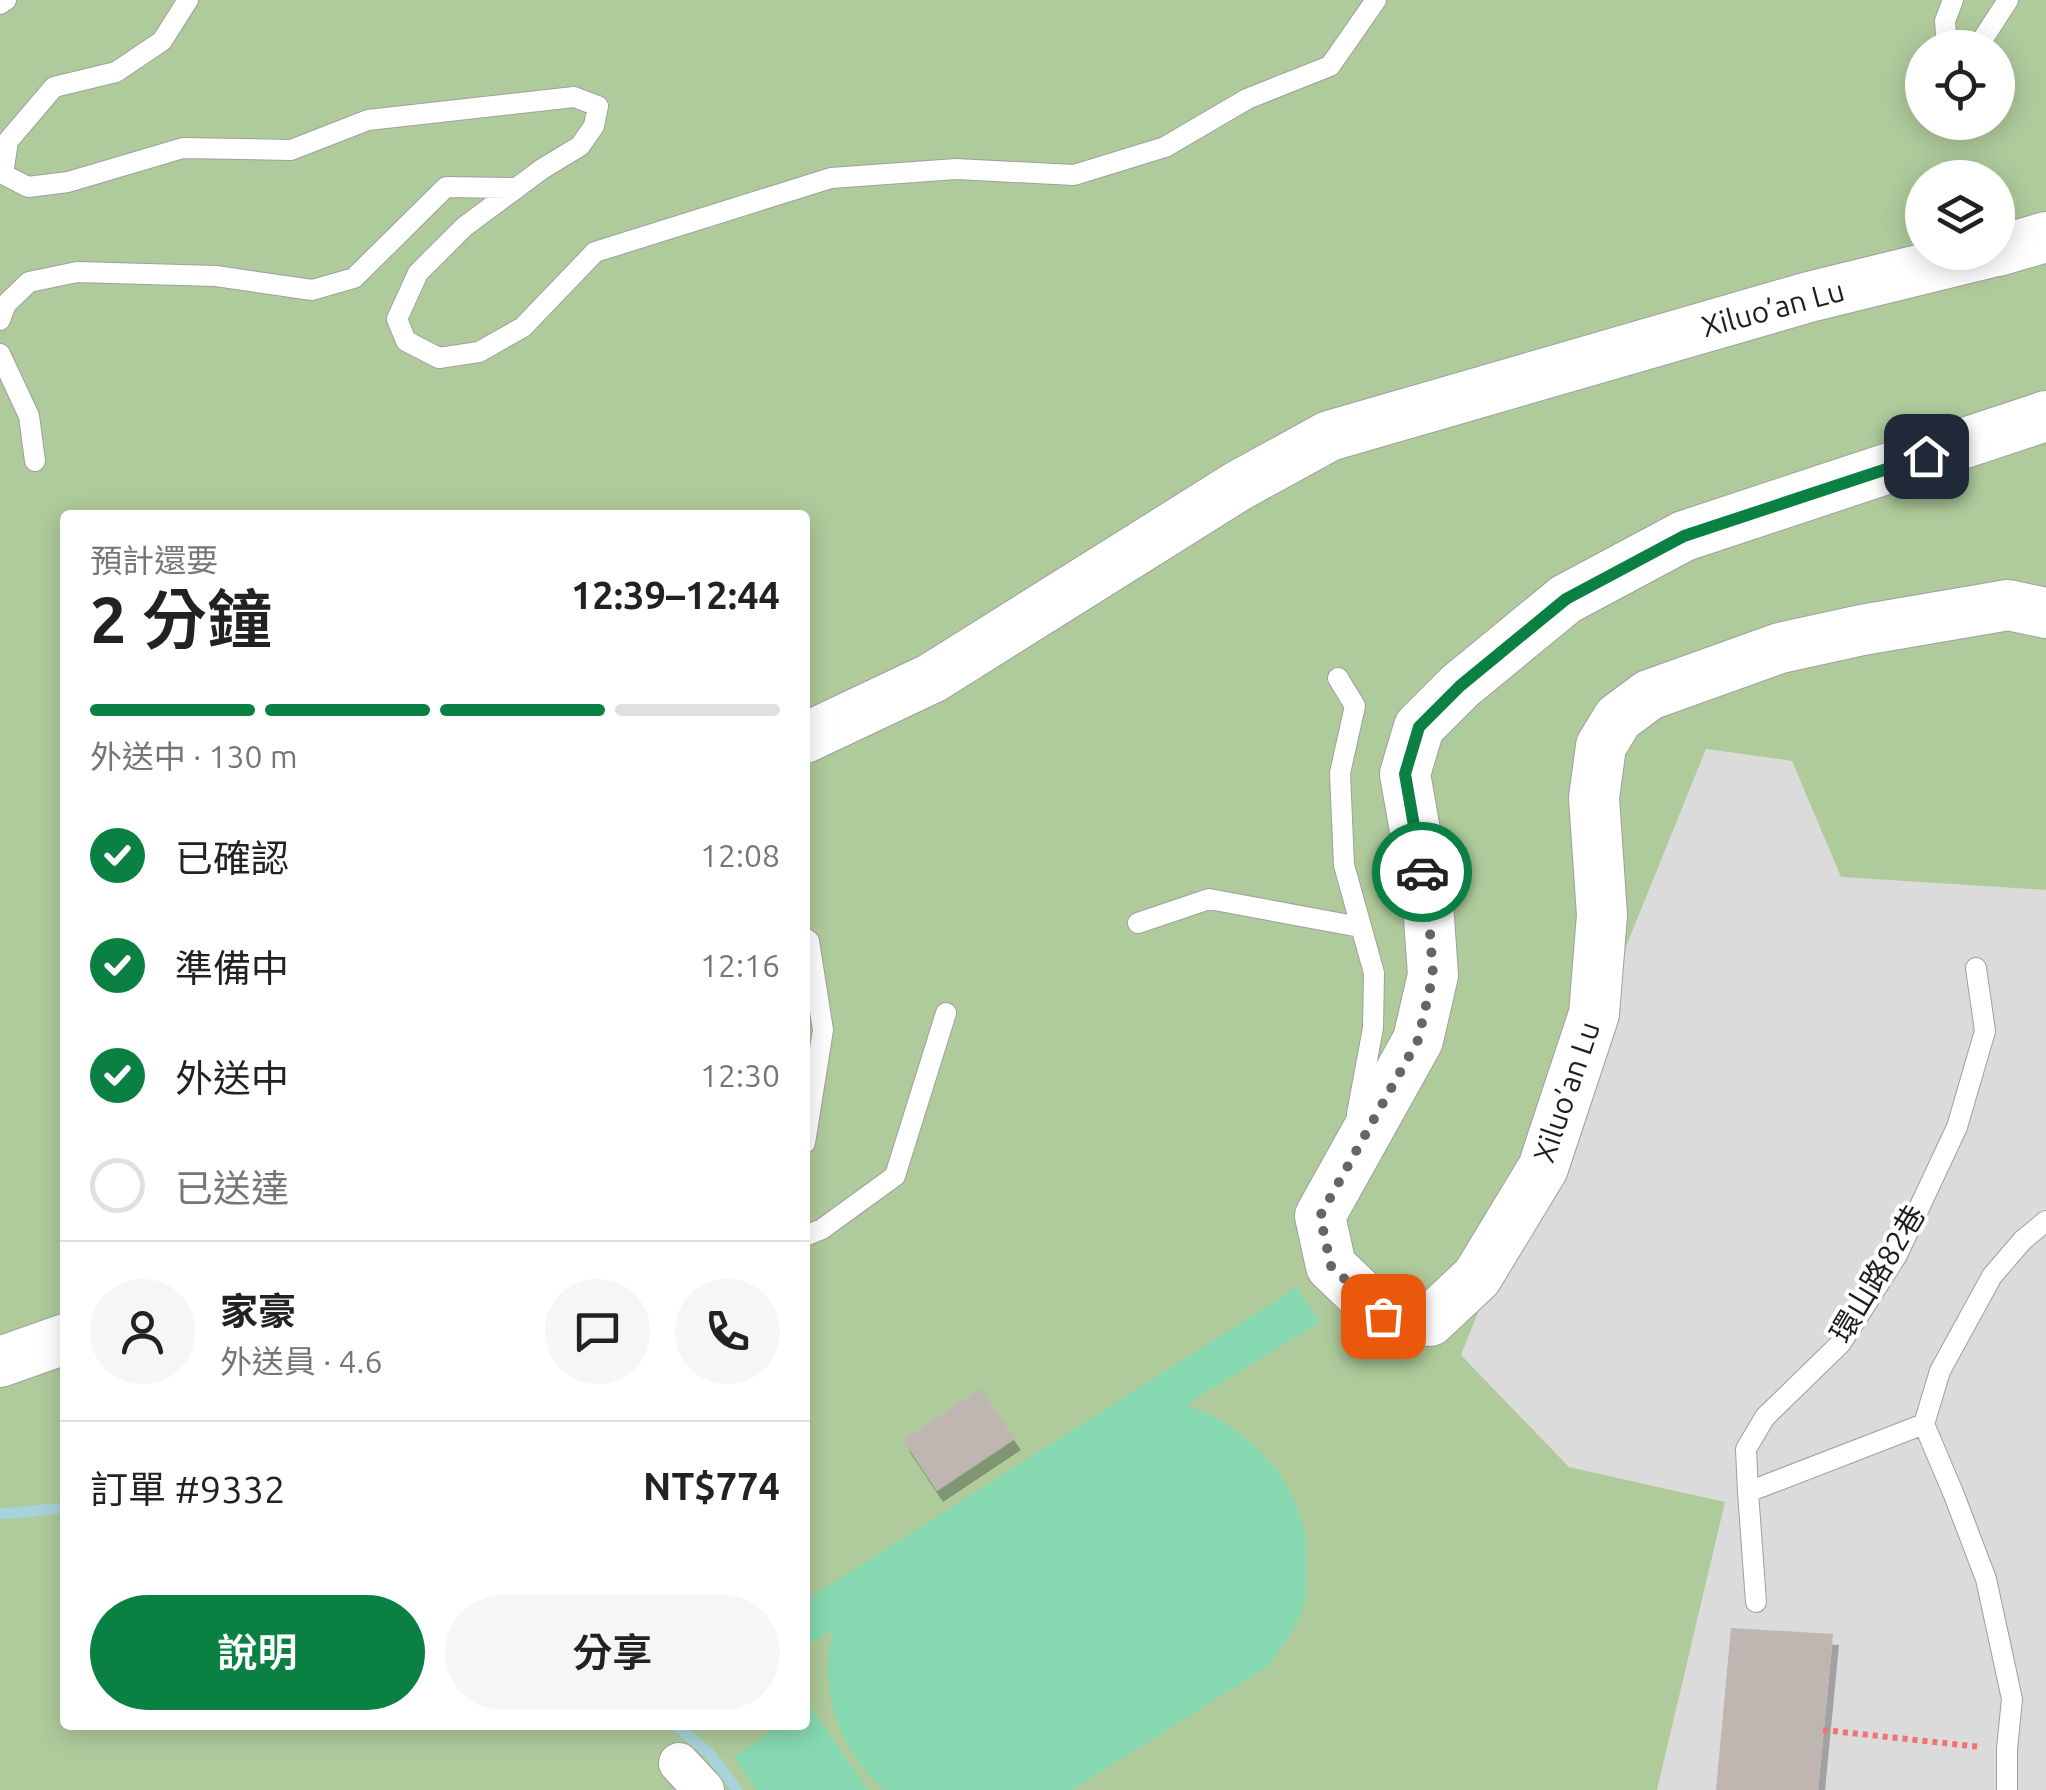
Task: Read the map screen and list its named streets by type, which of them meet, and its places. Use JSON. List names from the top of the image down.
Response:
{
  "streets": {
    "street": ["Xiluo’an Lu"],
    "lane": ["環山路82巷"]
  },
  "page": {
    "heading": ["2 分鐘", "預計還要", "12:39–12:44"],
    "panel": [
      "家豪",
      "外送員 · 4.6",
      "訂單 #9332",
      "NT$774"
    ],
    "bar": "外送中 · 130 m",
    "list": [
      ["已確認", "12:08"],
      ["準備中", "12:16"],
      ["外送中", "12:30"],
      "已送達"
    ],
    "buttons": ["說明", "分享"]
  }
}
